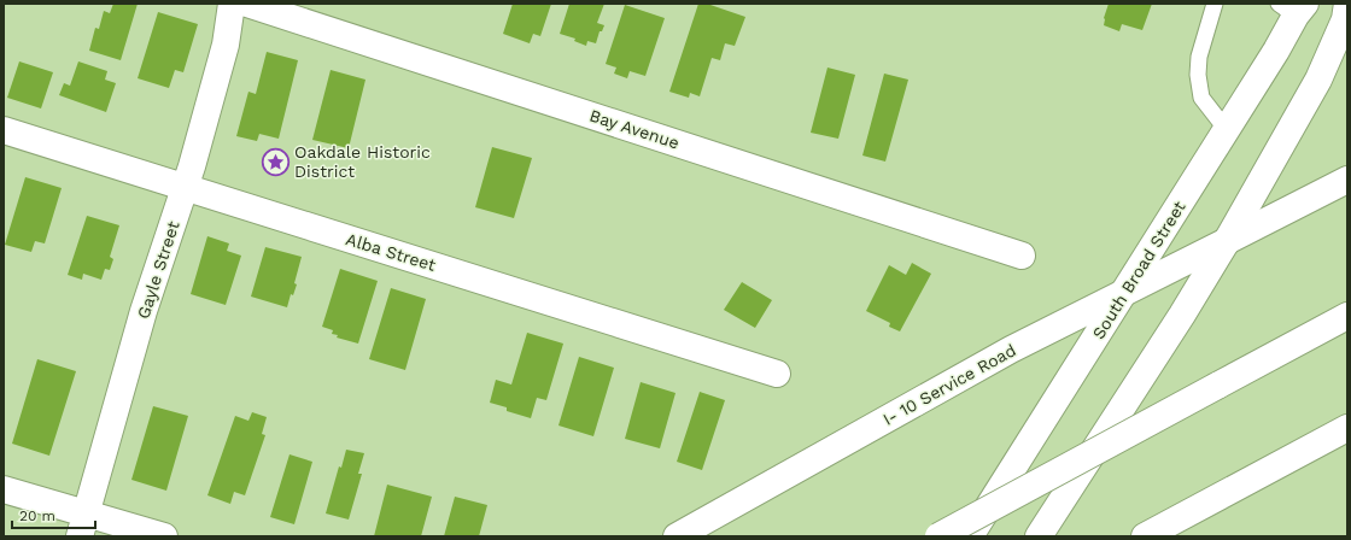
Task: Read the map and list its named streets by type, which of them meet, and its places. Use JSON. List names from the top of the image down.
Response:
{
  "streets": {
    "main road": [
      "Bay Avenue",
      "Alba Street",
      "Gayle Street",
      "South Broad Street",
      "I- 10 Service Road"
    ]
  },
  "crossings": [
    ["Alba Street", "Gayle Street"],
    ["South Broad Street", "I- 10 Service Road"]
  ],
  "places": {
    "place": ["Oakdale Historic District"]
  },
  "scale_bar": "20 m"
}
